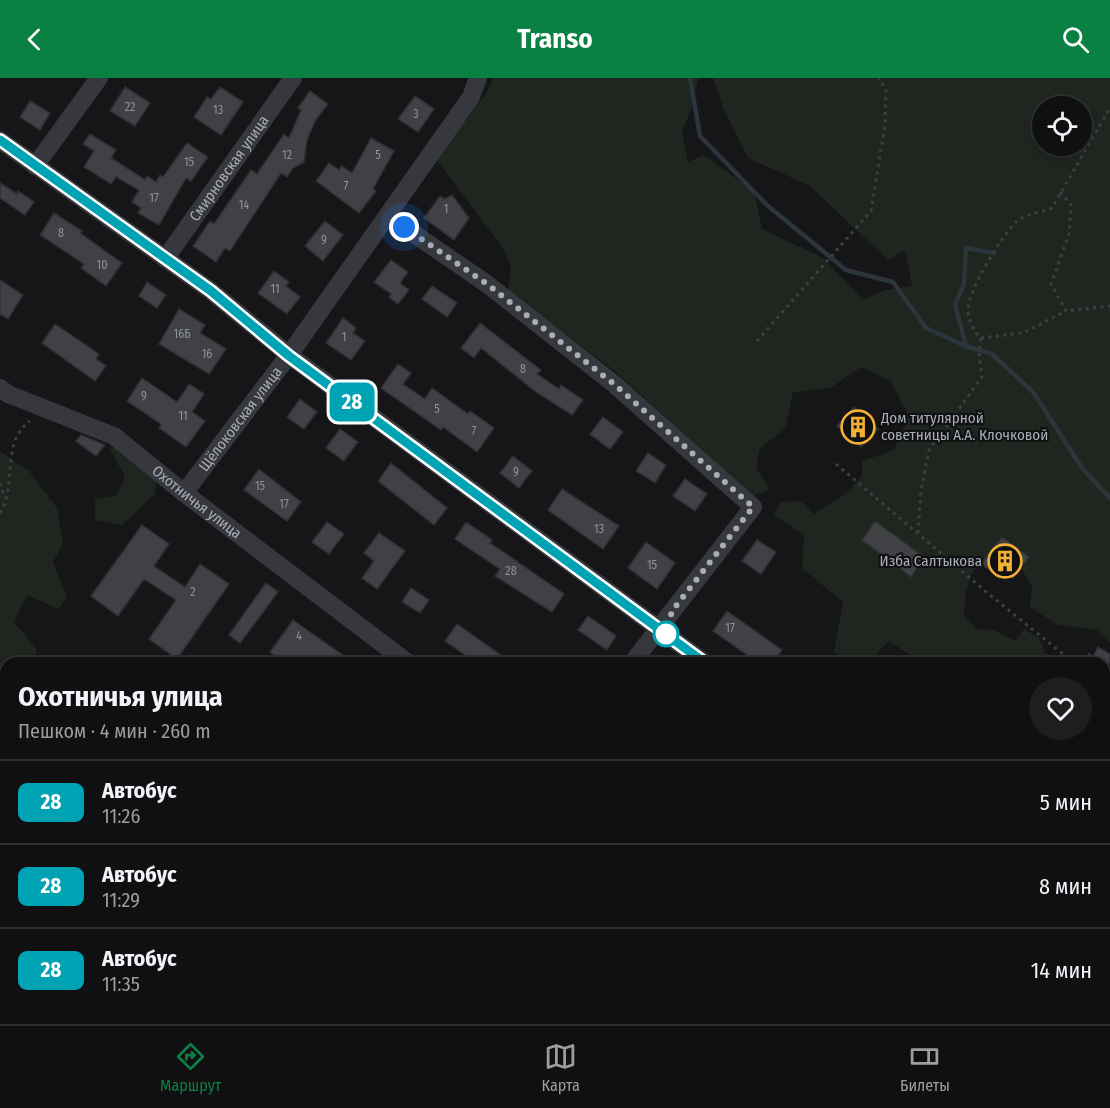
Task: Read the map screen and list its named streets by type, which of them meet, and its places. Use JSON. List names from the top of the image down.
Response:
{
  "streets": {
    "street": ["Смирновская улица", "Щёлоковская улица", "Охотничья улица"]
  },
  "crossings": [
    ["Щёлоковская улица", "Охотничья улица"]
  ],
  "places": {
    "building": ["Дом титулярной советницы А.А. Клочковой", "Изба Салтыкова"]
  },
  "lines": ["bus line 28"],
  "house_numbers": [
    "22",
    "13",
    "3",
    "12",
    "5",
    "15",
    "7",
    "17",
    "14",
    "1",
    "8",
    "9",
    "10",
    "11",
    "16Б",
    "1",
    "16",
    "8",
    "9",
    "5",
    "11",
    "7",
    "9",
    "15",
    "17",
    "13",
    "15",
    "28",
    "2",
    "17",
    "4"
  ],
  "page": {
    "header": "Transo",
    "on_map": "28",
    "heading": ["Охотничья улица", "Пешком · 4 мин · 260 m"],
    "list": [
      {
        "mark": "28",
        "name": "Автобус",
        "note": "11:26",
        "value": "5 мин"
      },
      {
        "mark": "28",
        "name": "Автобус",
        "note": "11:29",
        "value": "8 мин"
      },
      {
        "mark": "28",
        "name": "Автобус",
        "note": "11:35",
        "value": "14 мин"
      }
    ],
    "tabs": ["Маршрут", "Карта", "Билеты"]
  }
}
